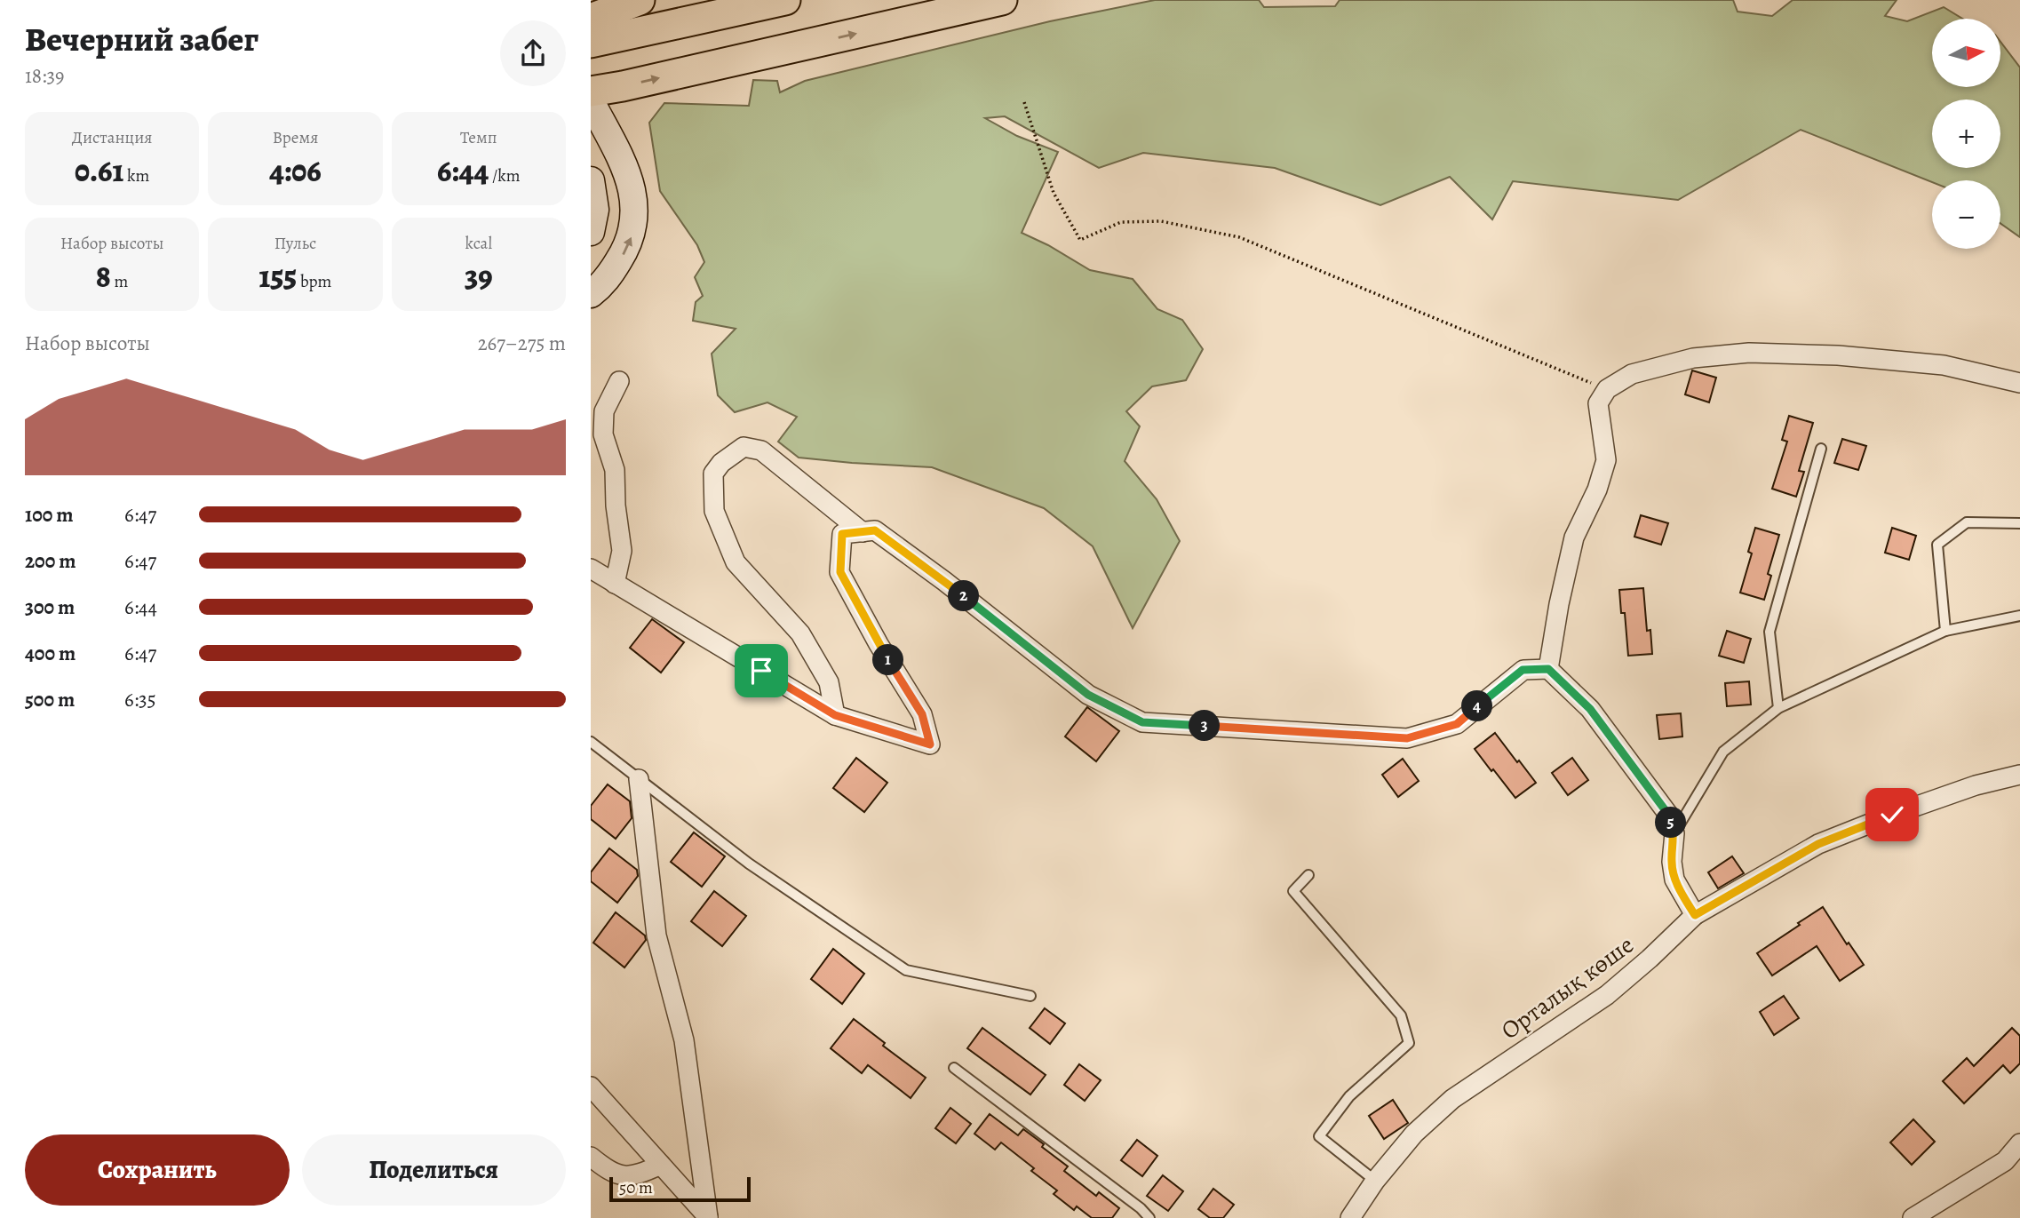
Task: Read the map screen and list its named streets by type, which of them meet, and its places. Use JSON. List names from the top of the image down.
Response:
{
  "streets": {
    "street": ["Орталық көше"]
  },
  "scale_bar": "50 m",
  "north": "right",
  "page": {
    "heading": ["Вечерний забег", "18:39"],
    "map_buttons": ["+", "−"],
    "stats": [
      ["Дистанция", "0.61 km"],
      ["Время", "4:06"],
      ["Темп", "6:44 /km"],
      ["Набор высоты", "8 m"],
      ["Пульс", "155 bpm"],
      ["kcal", "39"]
    ],
    "chart": ["Набор высоты", "267–275 m"],
    "list": [
      {
        "name": "100 m",
        "note": "6:47"
      },
      {
        "name": "200 m",
        "note": "6:47"
      },
      {
        "name": "300 m",
        "note": "6:44"
      },
      {
        "name": "400 m",
        "note": "6:47"
      },
      {
        "name": "500 m",
        "note": "6:35"
      }
    ],
    "pins": [
      "2",
      "1",
      "4",
      "3",
      "5"
    ],
    "buttons": ["Сохранить", "Поделиться"],
    "scale": "50 m"
  }
}
